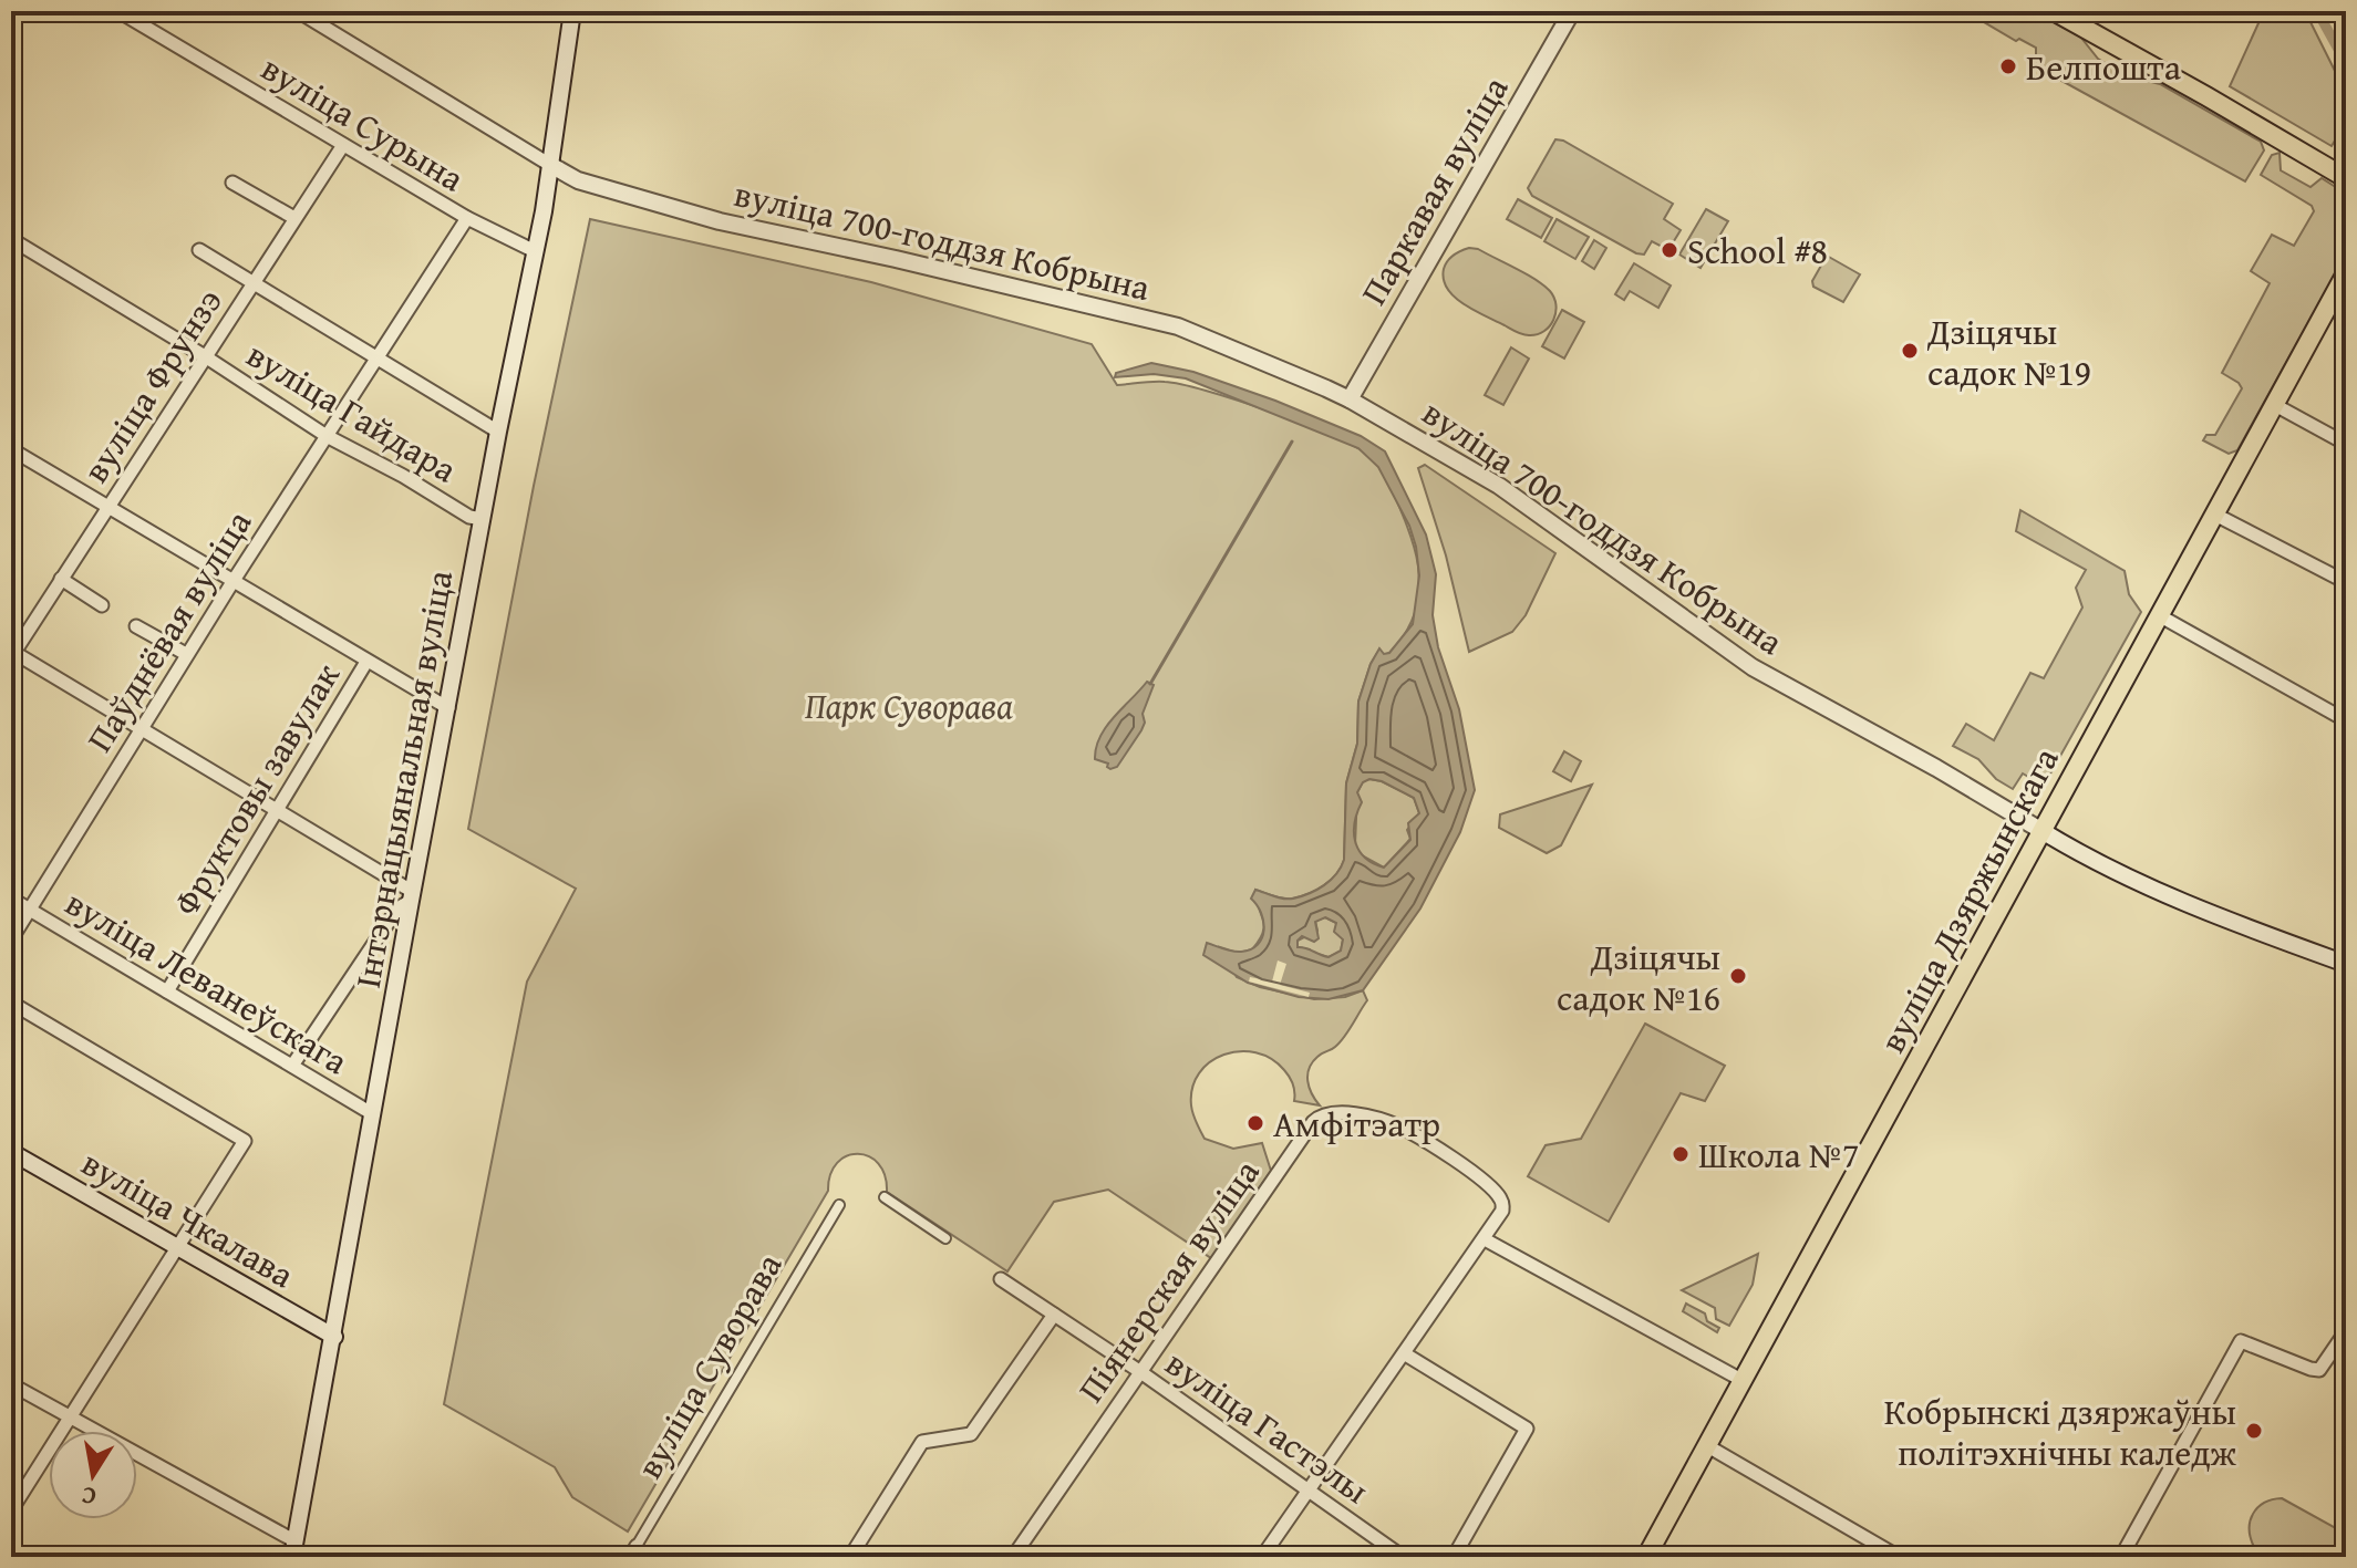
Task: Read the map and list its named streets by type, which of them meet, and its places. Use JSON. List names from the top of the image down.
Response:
{
  "streets": {
    "main road": [
      "Паркавая вуліца",
      "вуліца 700-годдзя Кобрына",
      "Інтэрнацыянальная вуліца",
      "вуліца Дзяржынскага",
      "вуліца Чкалава"
    ],
    "street": [
      "вуліца Сурына",
      "вуліца Фрунзэ",
      "вуліца Гайдара",
      "Паўднёвая вуліца",
      "Фруктовы завулак",
      "вуліца Леванеўскага",
      "Піянерская вуліца",
      "вуліца Суворава",
      "вуліца Гастэлы"
    ]
  },
  "crossings": [
    ["вуліца Сурына", "вуліца Фрунзэ"],
    ["вуліца Сурына", "Паўднёвая вуліца"],
    ["вуліца Сурына", "Інтэрнацыянальная вуліца"],
    ["Паркавая вуліца", "вуліца 700-годдзя Кобрына"],
    ["вуліца 700-годдзя Кобрына", "Інтэрнацыянальная вуліца"],
    ["вуліца 700-годдзя Кобрына", "вуліца Дзяржынскага"],
    ["вуліца Фрунзэ", "вуліца Гайдара"],
    ["вуліца Гайдара", "Паўднёвая вуліца"],
    ["вуліца Гайдара", "Інтэрнацыянальная вуліца"],
    ["Паўднёвая вуліца", "вуліца Леванеўскага"],
    ["Інтэрнацыянальная вуліца", "вуліца Леванеўскага"],
    ["Інтэрнацыянальная вуліца", "вуліца Чкалава"],
    ["Фруктовы завулак", "вуліца Леванеўскага"],
    ["Піянерская вуліца", "вуліца Гастэлы"]
  ],
  "parks": ["Парк Суворава"],
  "places": [
    "Белпошта",
    "School #8",
    "Дзіцячы садок №19",
    "Дзіцячы садок №16",
    "Амфітэатр",
    "Школа №7",
    "Кобрынскі дзяржаўны політэхнічны каледж"
  ],
  "north": "bottom"
}
